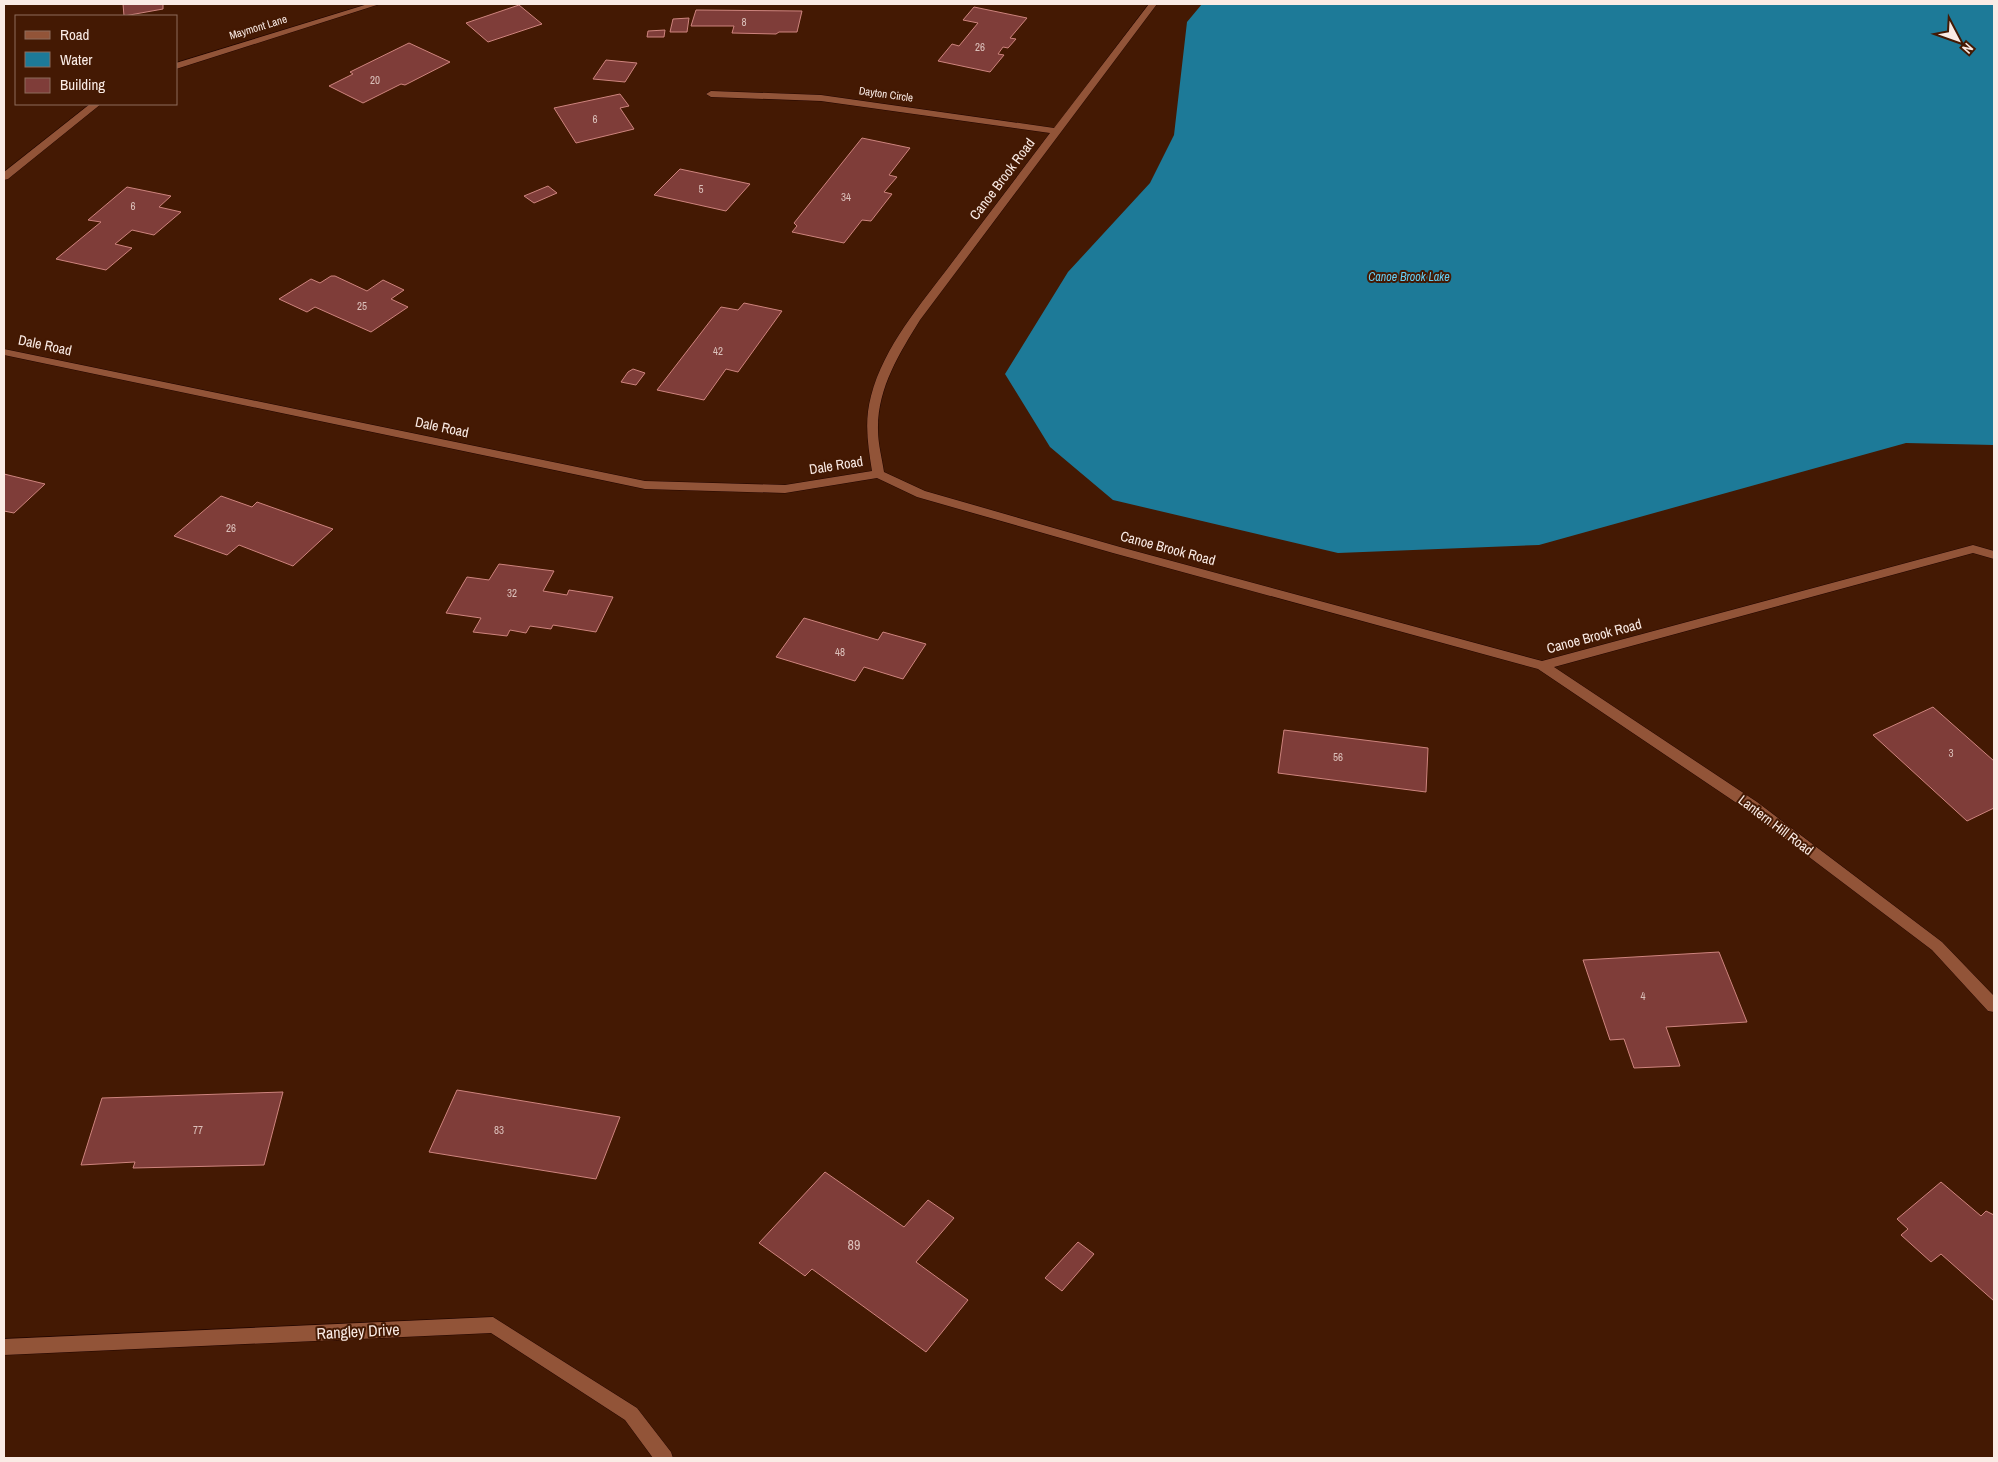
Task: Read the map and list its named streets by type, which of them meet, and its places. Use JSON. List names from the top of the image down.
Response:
{
  "streets": {
    "street": [
      "Maymont Lane",
      "Dayton Circle",
      "Canoe Brook Road",
      "Dale Road",
      "Lantern Hill Road",
      "Rangley Drive"
    ]
  },
  "crossings": [
    ["Dayton Circle", "Canoe Brook Road"],
    ["Canoe Brook Road", "Dale Road"],
    ["Canoe Brook Road", "Lantern Hill Road"]
  ],
  "water": ["Canoe Brook Lake"],
  "house_numbers": [
    "8",
    "26",
    "20",
    "6",
    "5",
    "34",
    "6",
    "25",
    "42",
    "26",
    "32",
    "48",
    "3",
    "56",
    "4",
    "77",
    "83",
    "89"
  ],
  "legend": ["Road", "Water", "Building"],
  "north": "bottom right"
}
